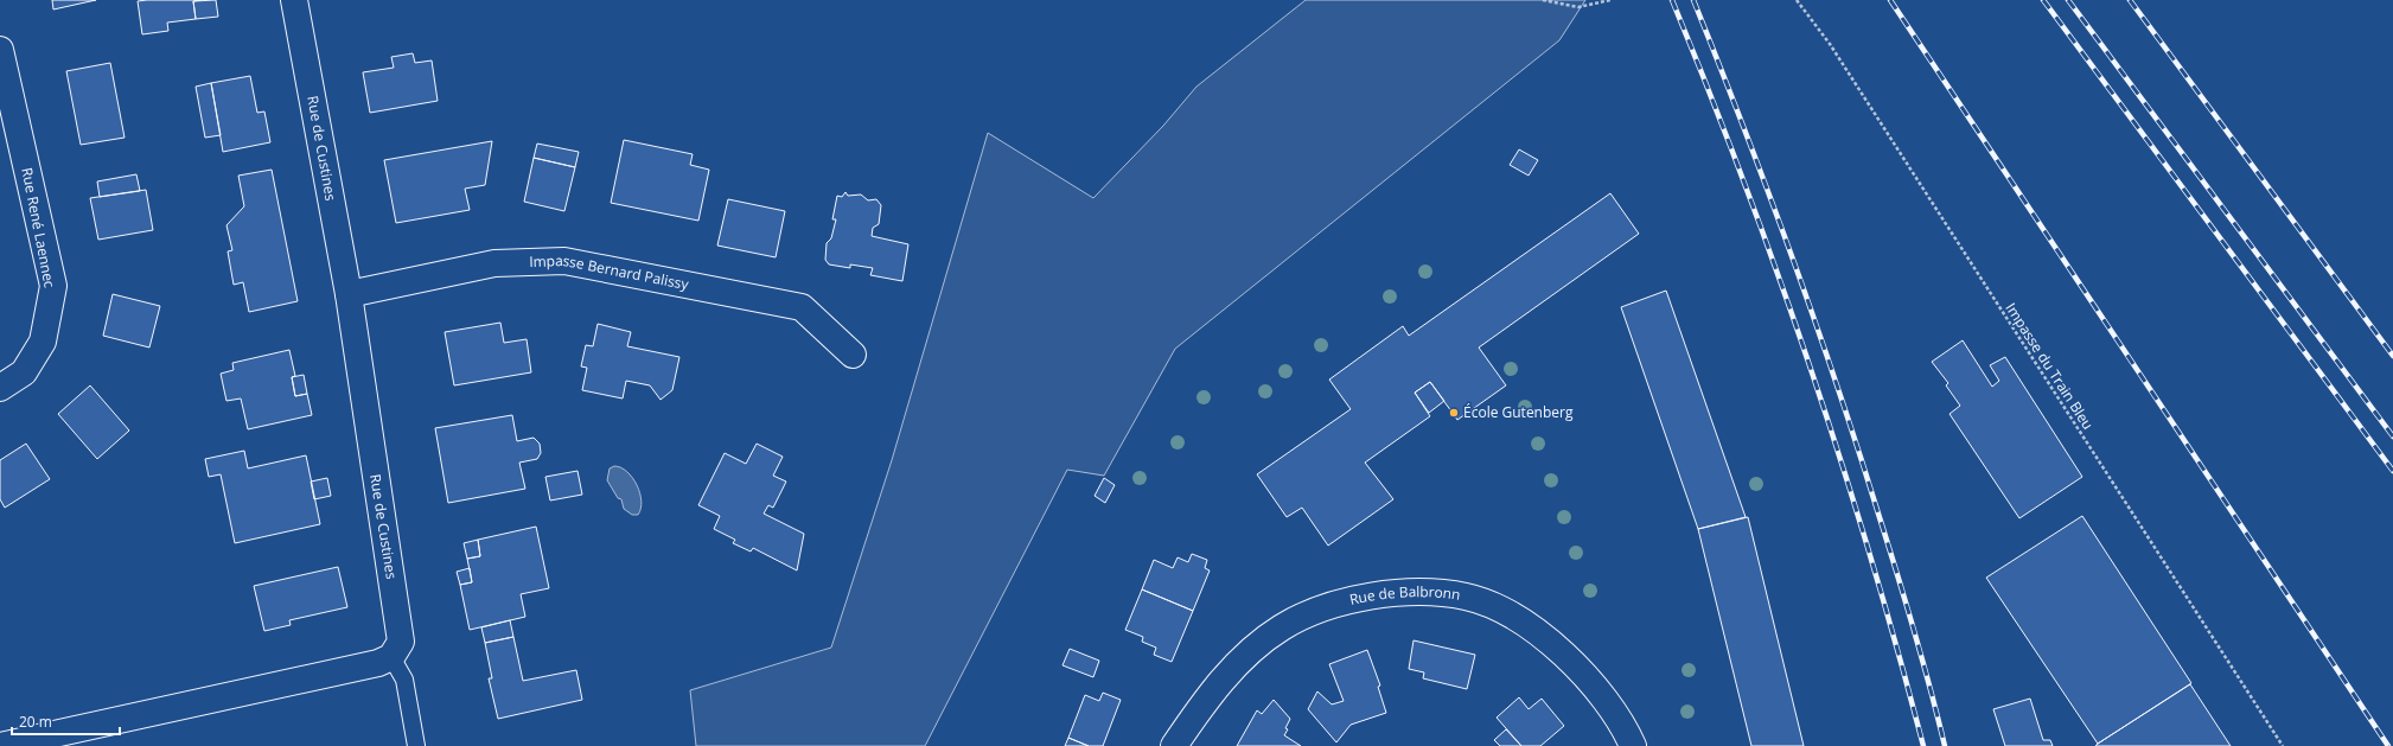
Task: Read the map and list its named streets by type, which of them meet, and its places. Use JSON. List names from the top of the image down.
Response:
{
  "streets": {
    "street": [
      "Rue de Custines",
      "Rue René Laennec",
      "Impasse Bernard Palissy",
      "Rue de Balbronn"
    ],
    "path": ["Impasse du Train Bleu"]
  },
  "crossings": [
    ["Rue de Custines", "Impasse Bernard Palissy"]
  ],
  "places": ["École Gutenberg"],
  "scale_bar": "20 m"
}
